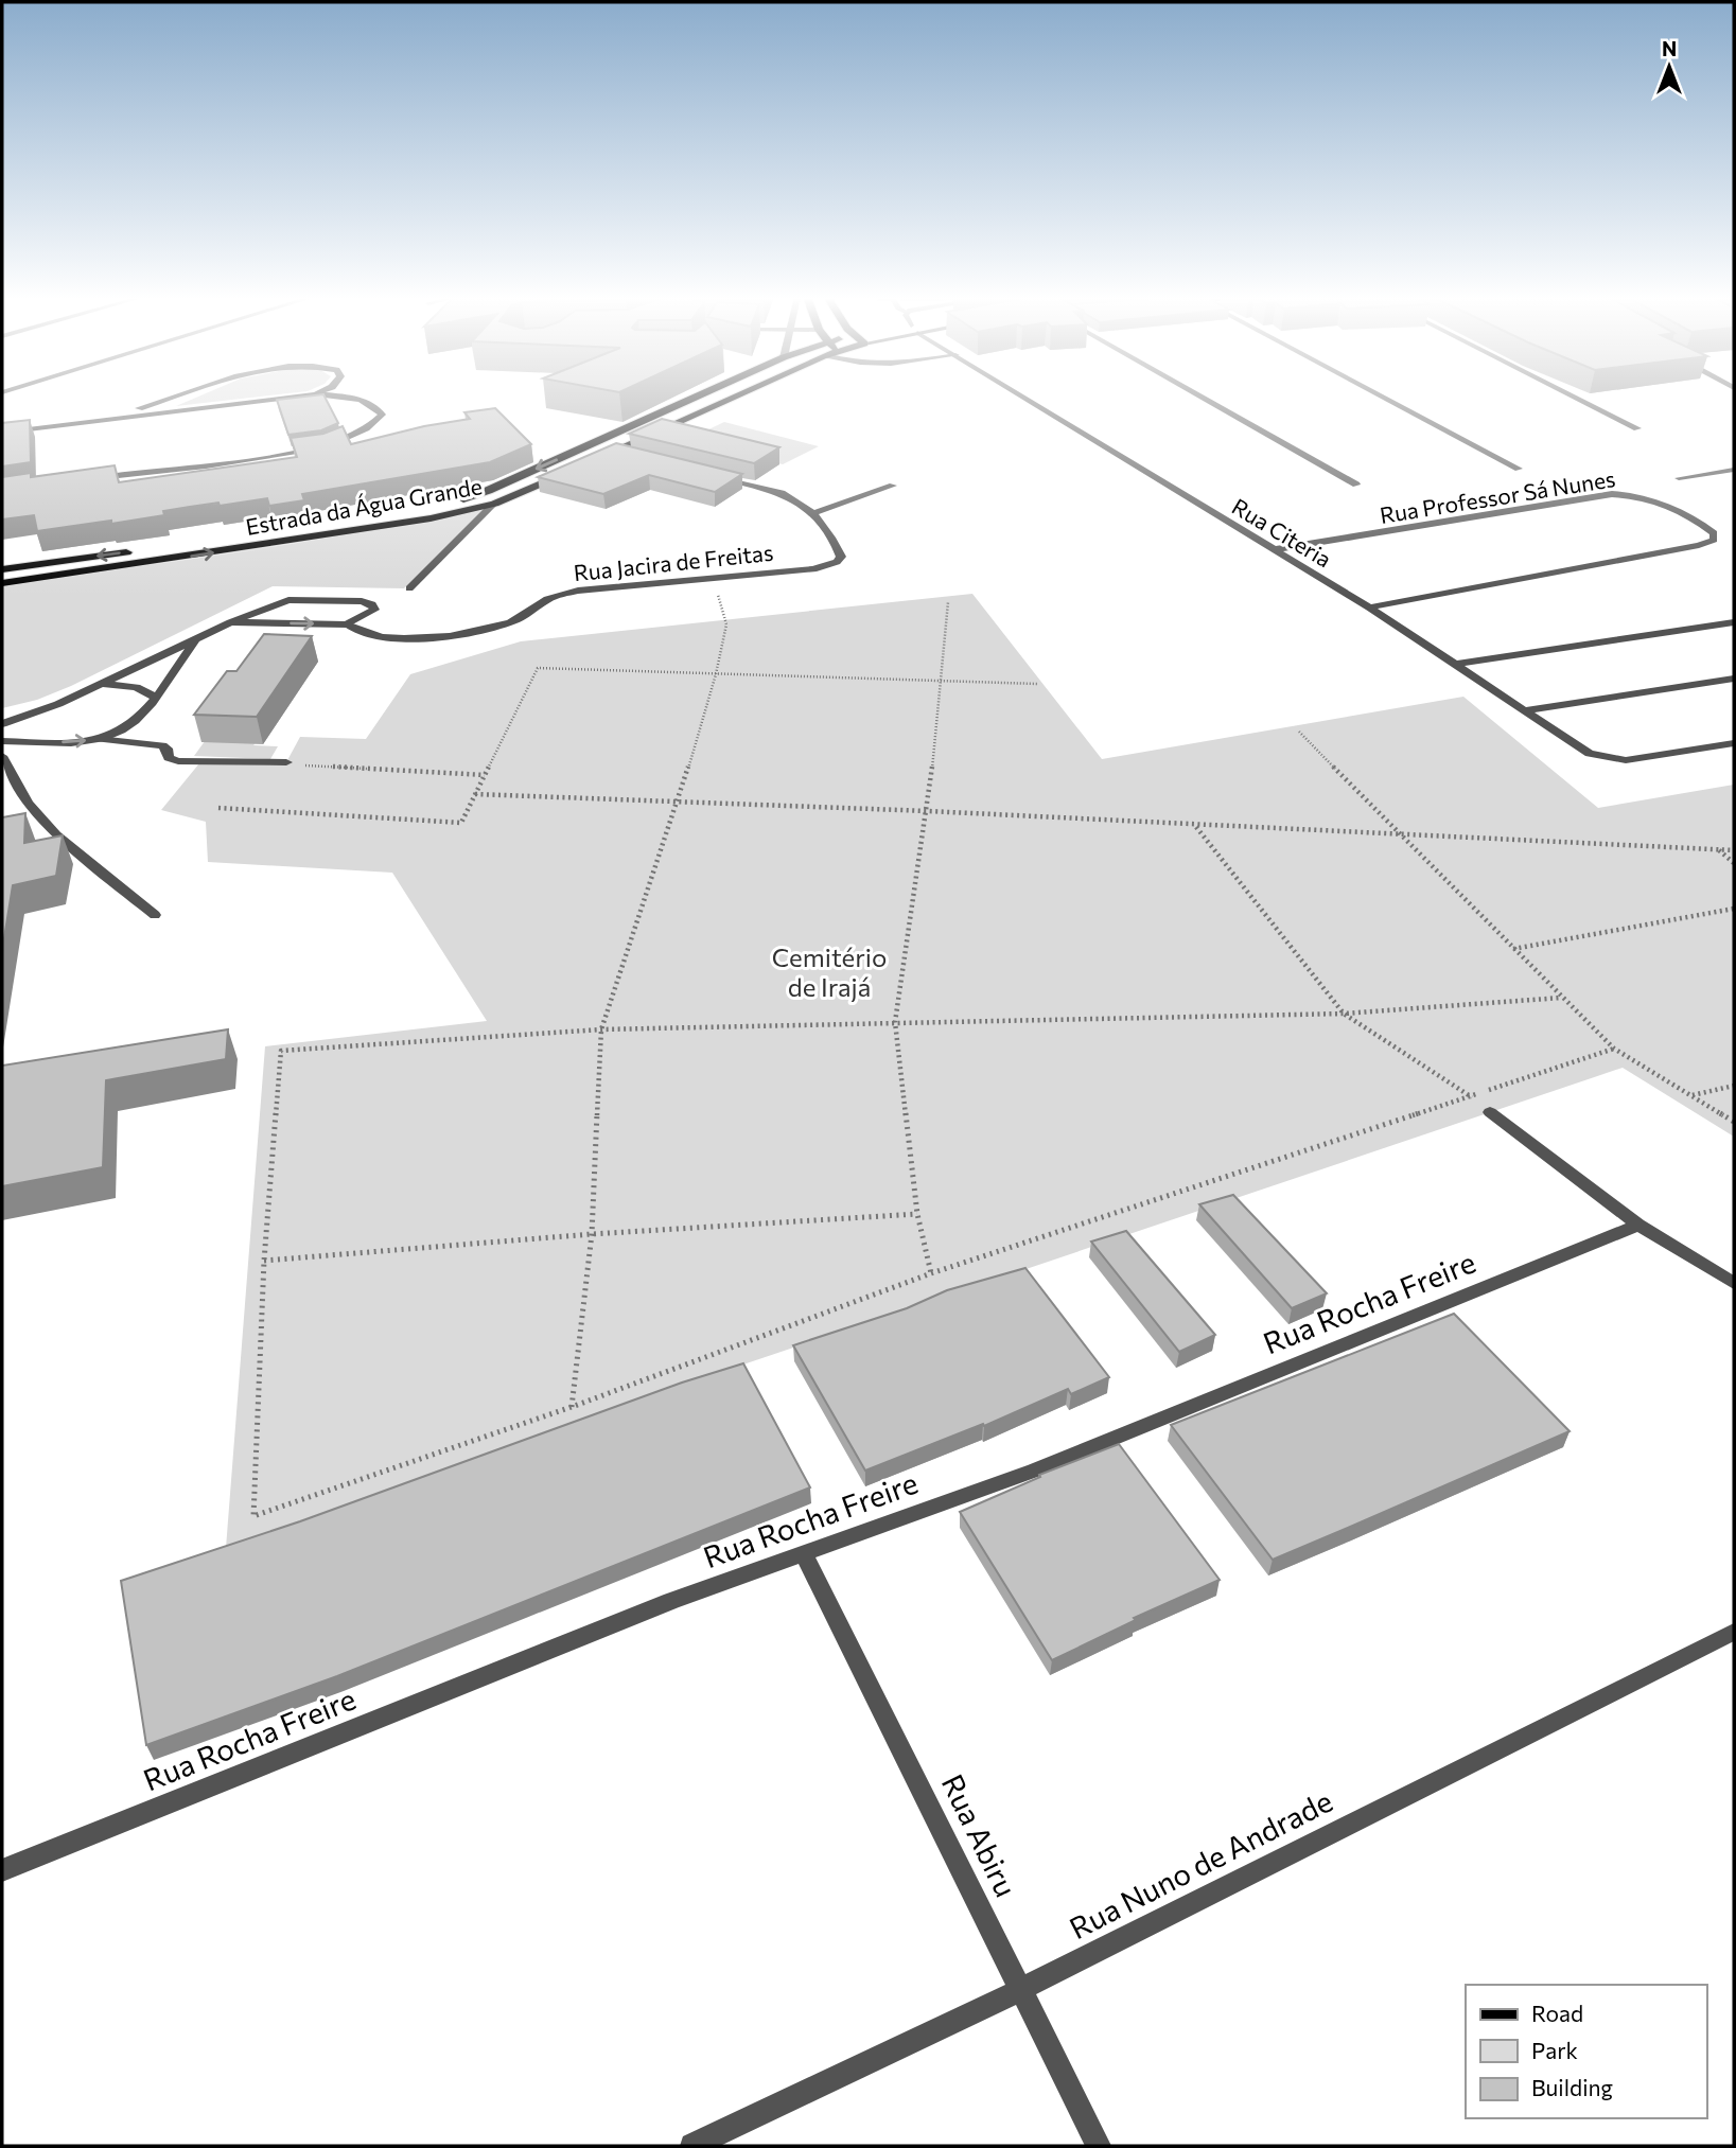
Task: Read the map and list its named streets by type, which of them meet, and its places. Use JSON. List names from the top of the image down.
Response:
{
  "streets": {
    "main road": ["Estrada da Água Grande"],
    "street": [
      "Rua Professor Sá Nunes",
      "Rua Citeria",
      "Rua Jacira de Freitas",
      "Rua Rocha Freire",
      "Rua Abiru",
      "Rua Nuno de Andrade"
    ]
  },
  "crossings": [
    ["Rua Professor Sá Nunes", "Rua Citeria"],
    ["Rua Rocha Freire", "Rua Abiru"],
    ["Rua Abiru", "Rua Nuno de Andrade"]
  ],
  "parks": ["Cemitério de Irajá"],
  "legend": ["Road", "Park", "Building"],
  "north": "top"
}
